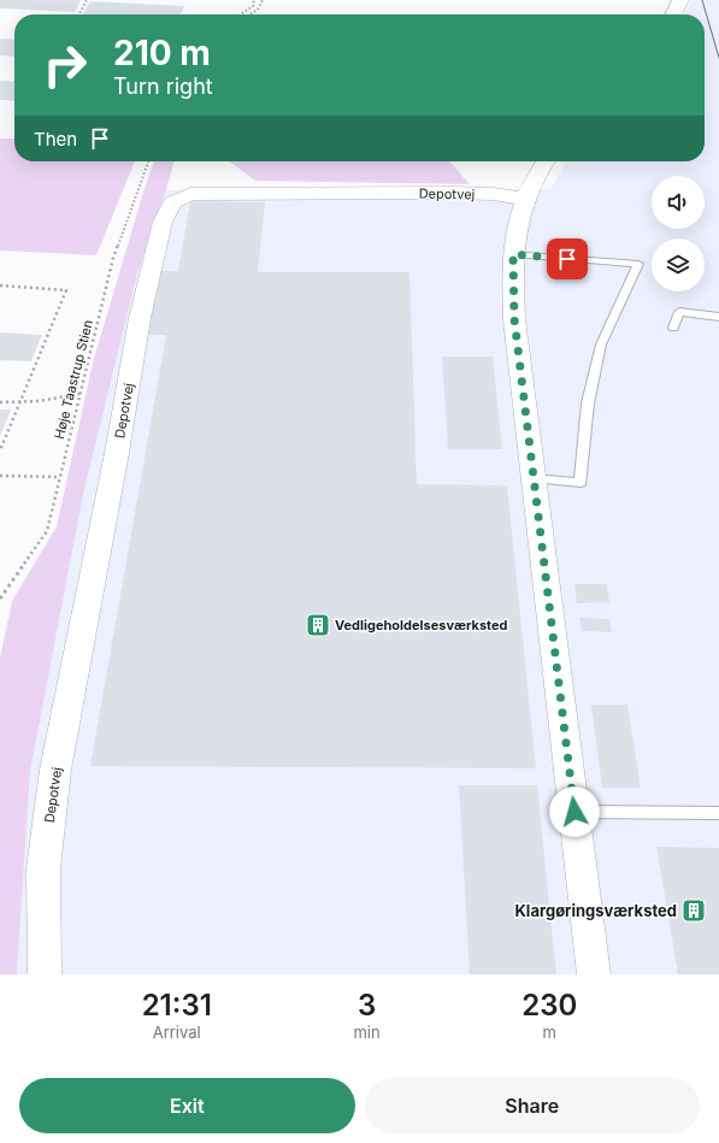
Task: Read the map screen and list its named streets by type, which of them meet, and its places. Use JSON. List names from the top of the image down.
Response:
{
  "streets": {
    "street": ["Depotvej"],
    "path": ["Høje Taastrup Stien"]
  },
  "places": {
    "building": ["Vedligeholdelsesværksted", "Klargøringsværksted"]
  },
  "page": {
    "turn": ["210 m", "Turn right"],
    "then": "Then",
    "eta": [
      "21:31",
      "Arrival",
      "3",
      "min",
      "230",
      "m"
    ],
    "buttons": ["Exit", "Share"]
  }
}
